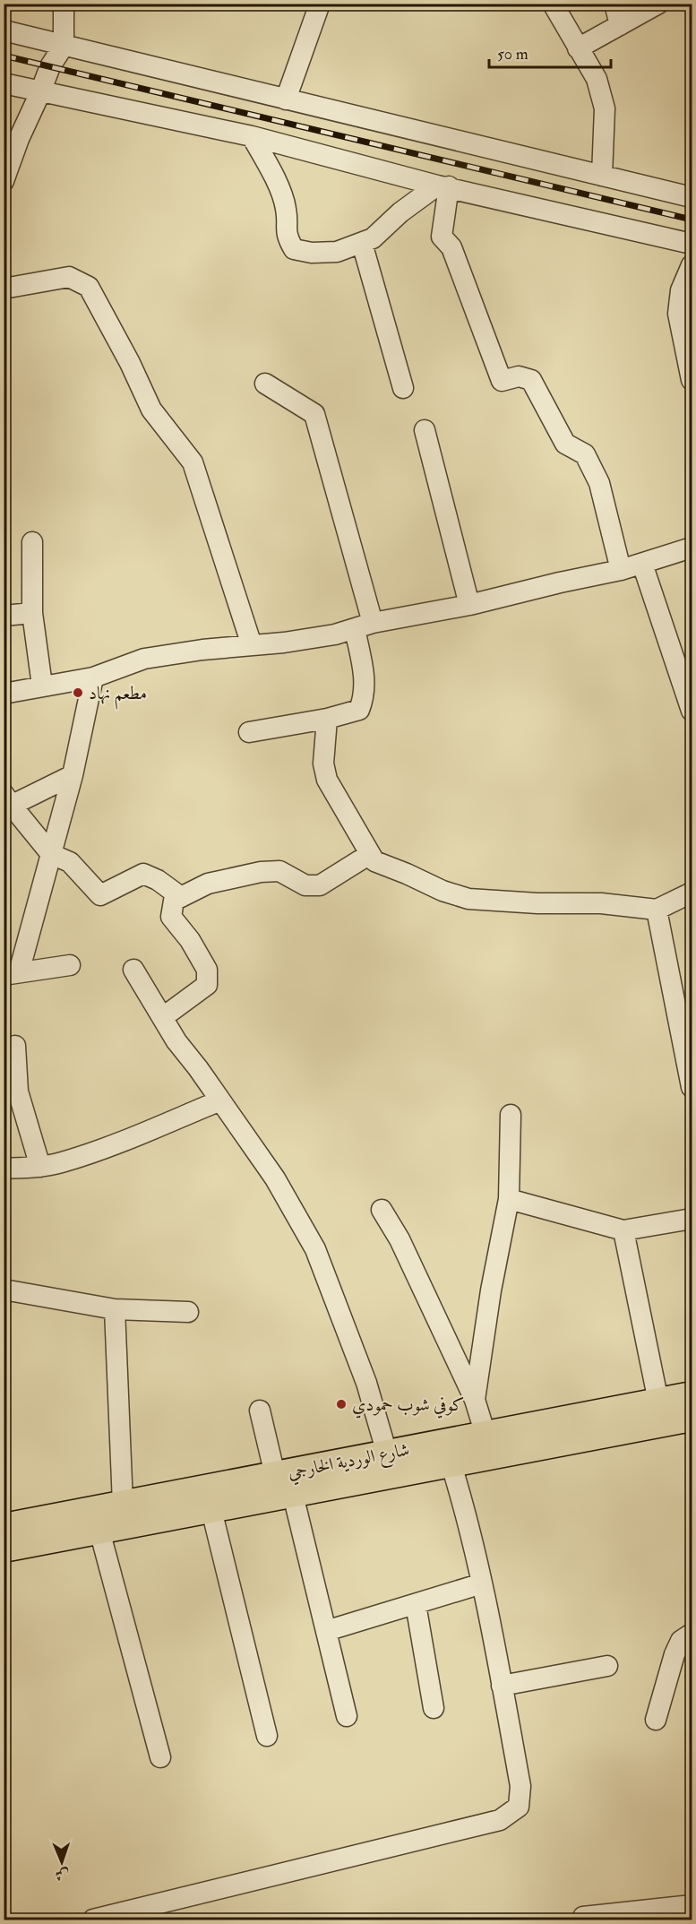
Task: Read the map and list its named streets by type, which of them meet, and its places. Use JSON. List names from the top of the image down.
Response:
{
  "streets": {
    "main road": ["شارع الوردية الخارجي"]
  },
  "places": ["مطعم نهاد", "كوفي شوب حمودي"],
  "scale_bar": "50 m",
  "north": "bottom"
}
